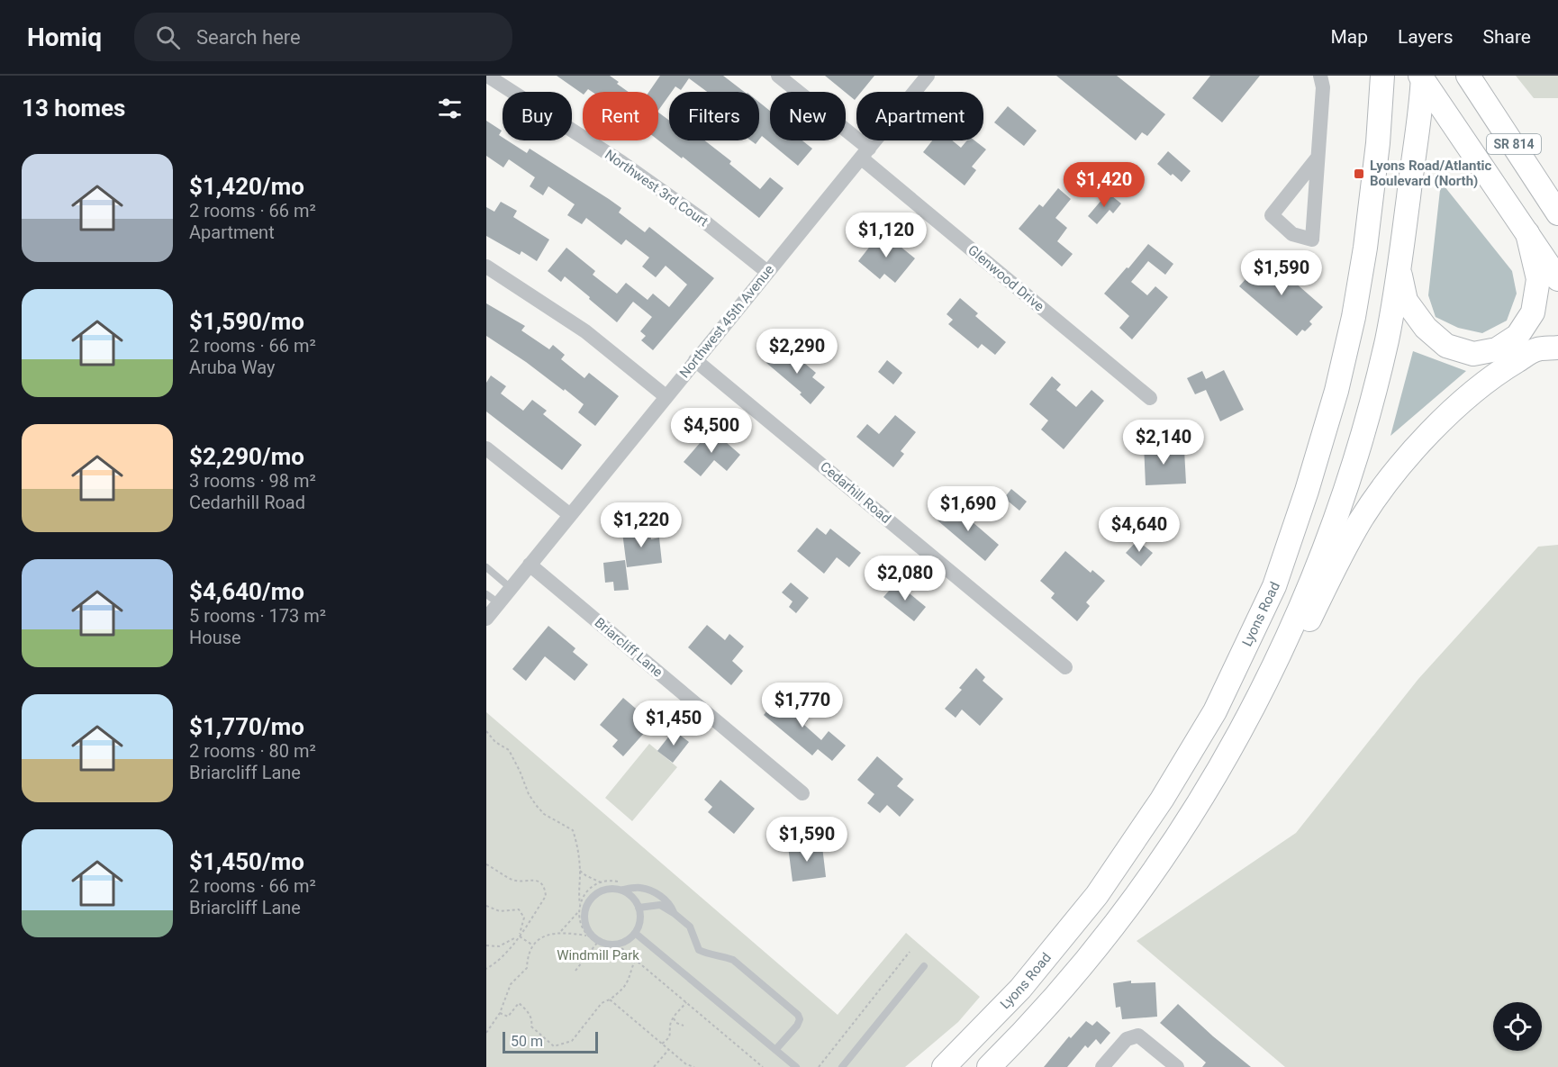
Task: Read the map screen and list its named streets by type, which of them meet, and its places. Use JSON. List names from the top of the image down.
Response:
{
  "streets": {
    "main road": ["SR 814", "Lyons Road"],
    "street": [
      "Northwest 3rd Court",
      "Glenwood Drive",
      "Northwest 45th Avenue",
      "Cedarhill Road",
      "Briarcliff Lane"
    ]
  },
  "crossings": [
    ["Northwest 3rd Court", "Northwest 45th Avenue"],
    ["Glenwood Drive", "Northwest 45th Avenue"],
    ["Northwest 45th Avenue", "Cedarhill Road"],
    ["Northwest 45th Avenue", "Briarcliff Lane"]
  ],
  "parks": ["Windmill Park"],
  "places": {
    "transit": ["Lyons Road/Atlantic Boulevard (North)"]
  },
  "scale_bar": "50 m",
  "page": {
    "header": "Homiq",
    "search": "Search here",
    "nav": ["Map", "Layers", "Share"],
    "heading": "13 homes",
    "chip": [
      "Buy",
      "Rent",
      "Filters",
      "New",
      "Apartment"
    ],
    "list": [
      {
        "name": "$1,420/mo",
        "note": "2 rooms · 66 m² · Apartment"
      },
      {
        "name": "$1,590/mo",
        "note": "2 rooms · 66 m² · Aruba Way"
      },
      {
        "name": "$2,290/mo",
        "note": "3 rooms · 98 m² · Cedarhill Road"
      },
      {
        "name": "$4,640/mo",
        "note": "5 rooms · 173 m² · House"
      },
      {
        "name": "$1,770/mo",
        "note": "2 rooms · 80 m² · Briarcliff Lane"
      },
      {
        "name": "$1,450/mo",
        "note": "2 rooms · 66 m² · Briarcliff Lane"
      }
    ],
    "price": [
      "$1,420",
      "$1,120",
      "$1,590",
      "$2,290",
      "$4,500",
      "$2,140",
      "$1,690",
      "$1,220",
      "$4,640",
      "$2,080",
      "$1,770",
      "$1,450",
      "$1,590"
    ],
    "scale": "50 m"
  }
}
